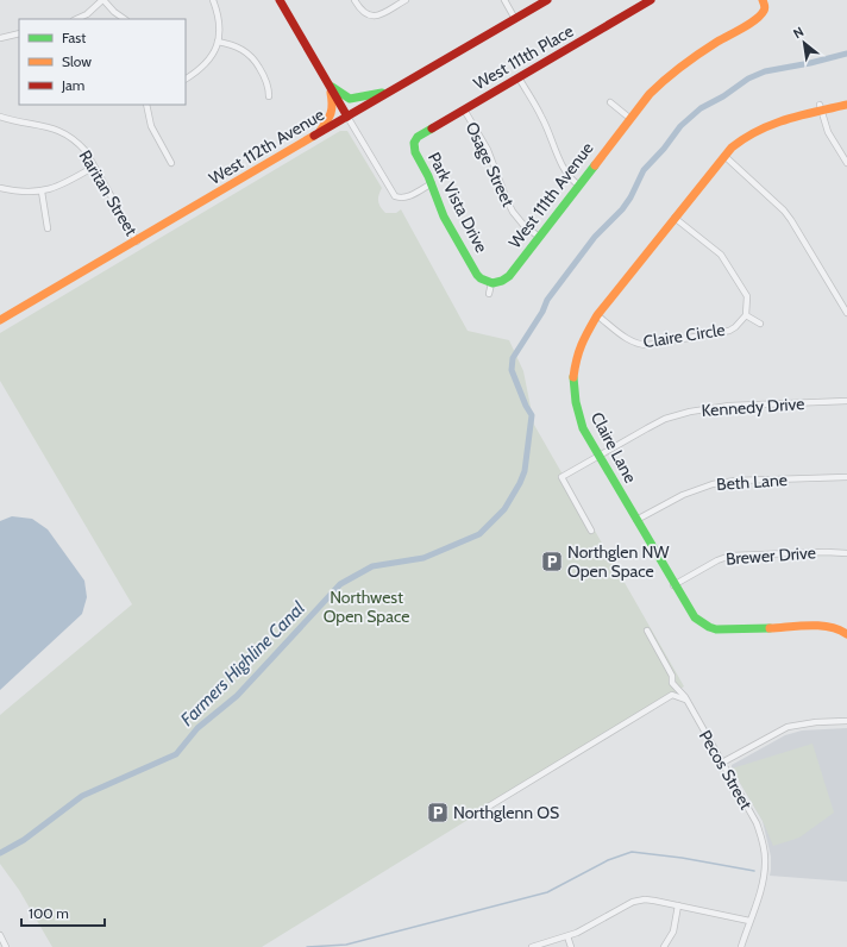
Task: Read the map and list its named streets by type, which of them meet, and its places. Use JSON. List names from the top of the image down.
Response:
{
  "streets": {
    "street": [
      "West 111th Place",
      "West 112th Avenue",
      "Osage Street",
      "Raritan Street",
      "West 111th Avenue",
      "Park Vista Drive",
      "Claire Circle",
      "Kennedy Drive",
      "Claire Lane",
      "Beth Lane",
      "Brewer Drive",
      "Pecos Street"
    ]
  },
  "crossings": [
    ["West 111th Place", "Osage Street"],
    ["West 111th Place", "Park Vista Drive"],
    ["West 112th Avenue", "Raritan Street"],
    ["Osage Street", "West 111th Avenue"],
    ["West 111th Avenue", "Park Vista Drive"],
    ["Claire Circle", "Claire Lane"],
    ["Kennedy Drive", "Claire Lane"],
    ["Claire Lane", "Beth Lane"],
    ["Claire Lane", "Brewer Drive"]
  ],
  "water": ["Farmers Highline Canal"],
  "parks": ["Northwest Open Space"],
  "places": {
    "parking": ["Northglen NW Open Space", "Northglenn OS"]
  },
  "legend": ["Fast", "Slow", "Jam"],
  "scale_bar": "100 m",
  "north": "top left"
}
